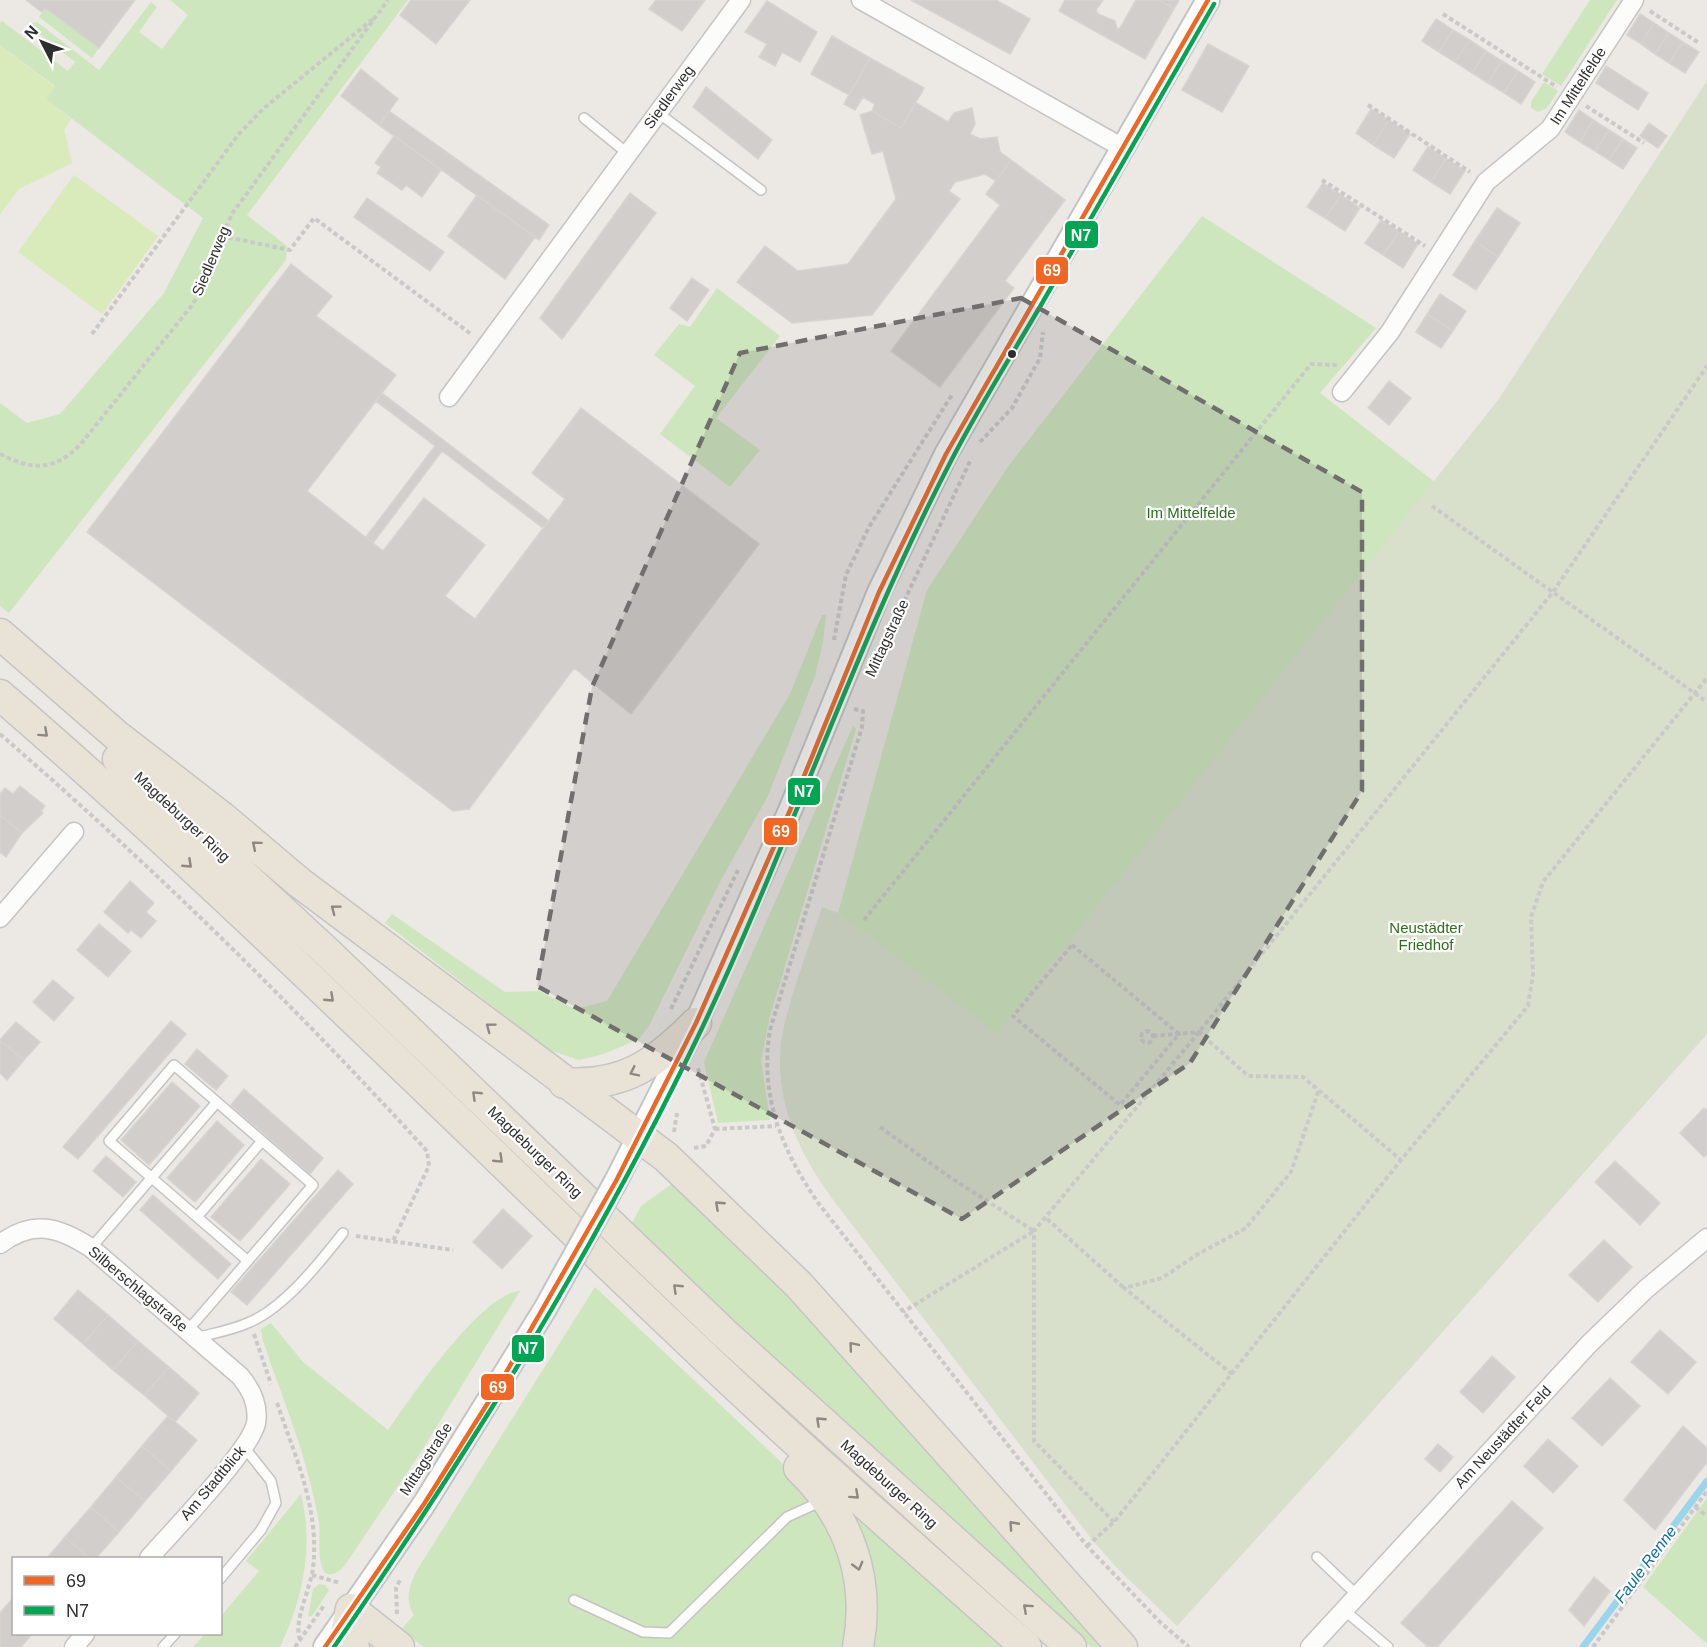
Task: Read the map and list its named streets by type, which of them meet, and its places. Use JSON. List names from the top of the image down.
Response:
{
  "streets": {
    "highway": ["Magdeburger Ring"],
    "street": [
      "Im Mittelfelde",
      "Siedlerweg",
      "Mittagstraße",
      "Silberschlagstraße",
      "Am Neustädter Feld",
      "Am Stadtblick"
    ]
  },
  "crossings": [
    ["Silberschlagstraße", "Am Stadtblick"]
  ],
  "water": ["Faule Renne"],
  "parks": ["Im Mittelfelde", "Neustädter Friedhof"],
  "lines": ["transit line 69", "transit line N7"],
  "legend": ["69", "N7"],
  "north": "top left"
}
